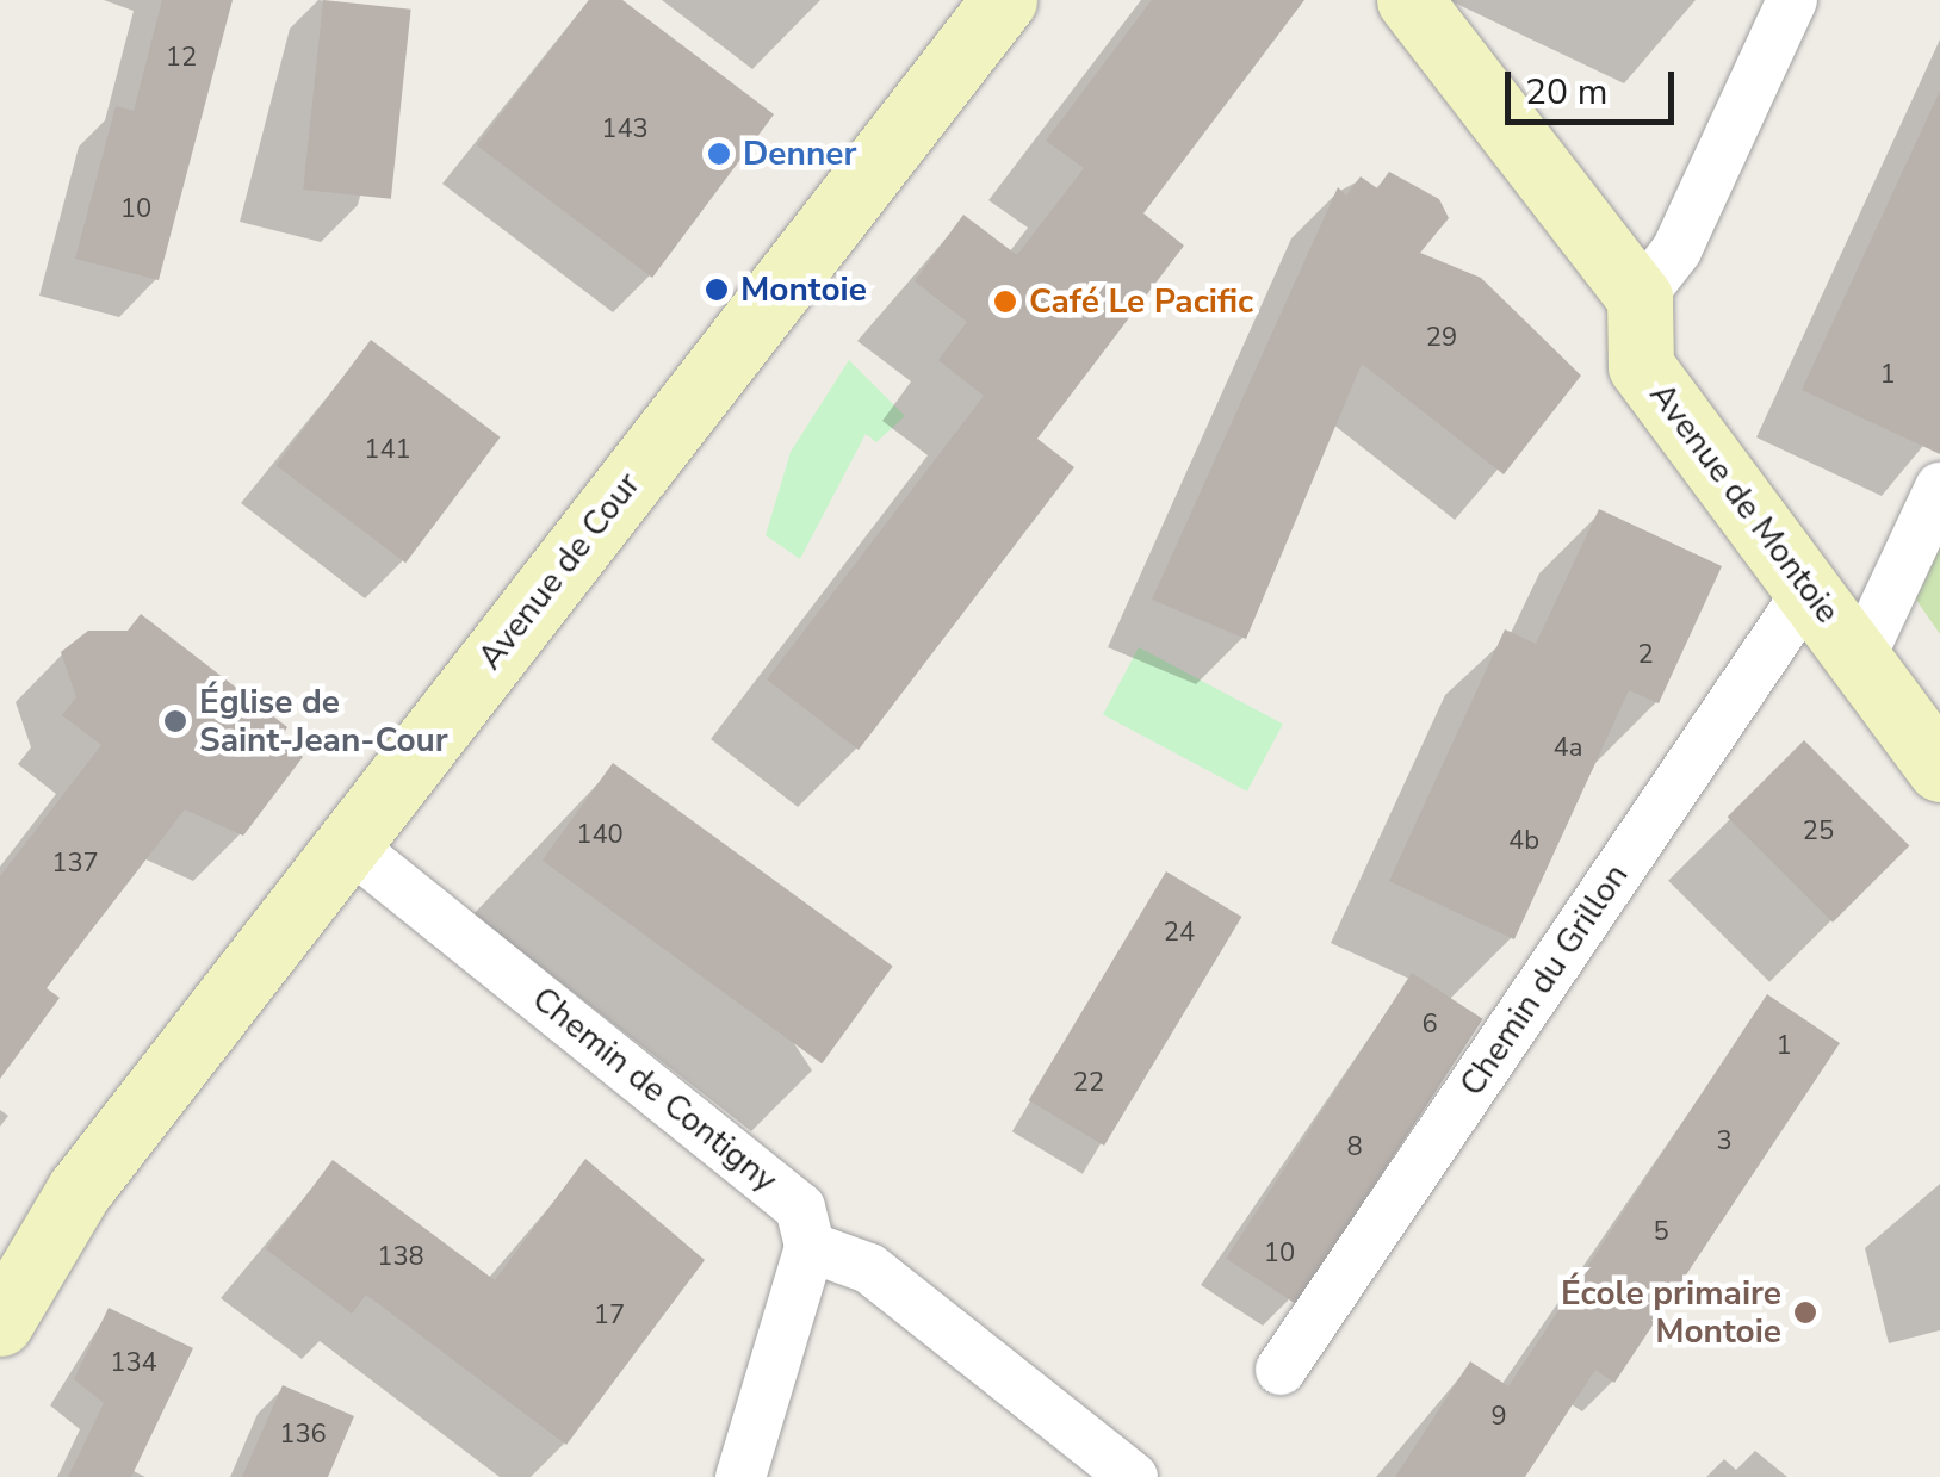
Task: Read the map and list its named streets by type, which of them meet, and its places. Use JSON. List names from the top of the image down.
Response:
{
  "streets": {
    "street": [
      "Avenue de Montoie",
      "Avenue de Cour",
      "Chemin du Grillon",
      "Chemin de Contigny"
    ]
  },
  "crossings": [
    ["Avenue de Montoie", "Chemin du Grillon"],
    ["Avenue de Cour", "Chemin de Contigny"]
  ],
  "places": [
    "Denner",
    "Montoie",
    "Café Le Pacific",
    "Église de Saint-Jean-Cour",
    "École primaire Montoie"
  ],
  "house_numbers": [
    "12",
    "143",
    "10",
    "29",
    "1",
    "141",
    "2",
    "4a",
    "25",
    "140",
    "4b",
    "137",
    "24",
    "6",
    "1",
    "22",
    "3",
    "8",
    "5",
    "10",
    "138",
    "17",
    "134",
    "9",
    "136"
  ],
  "scale_bar": "20 m"
}
